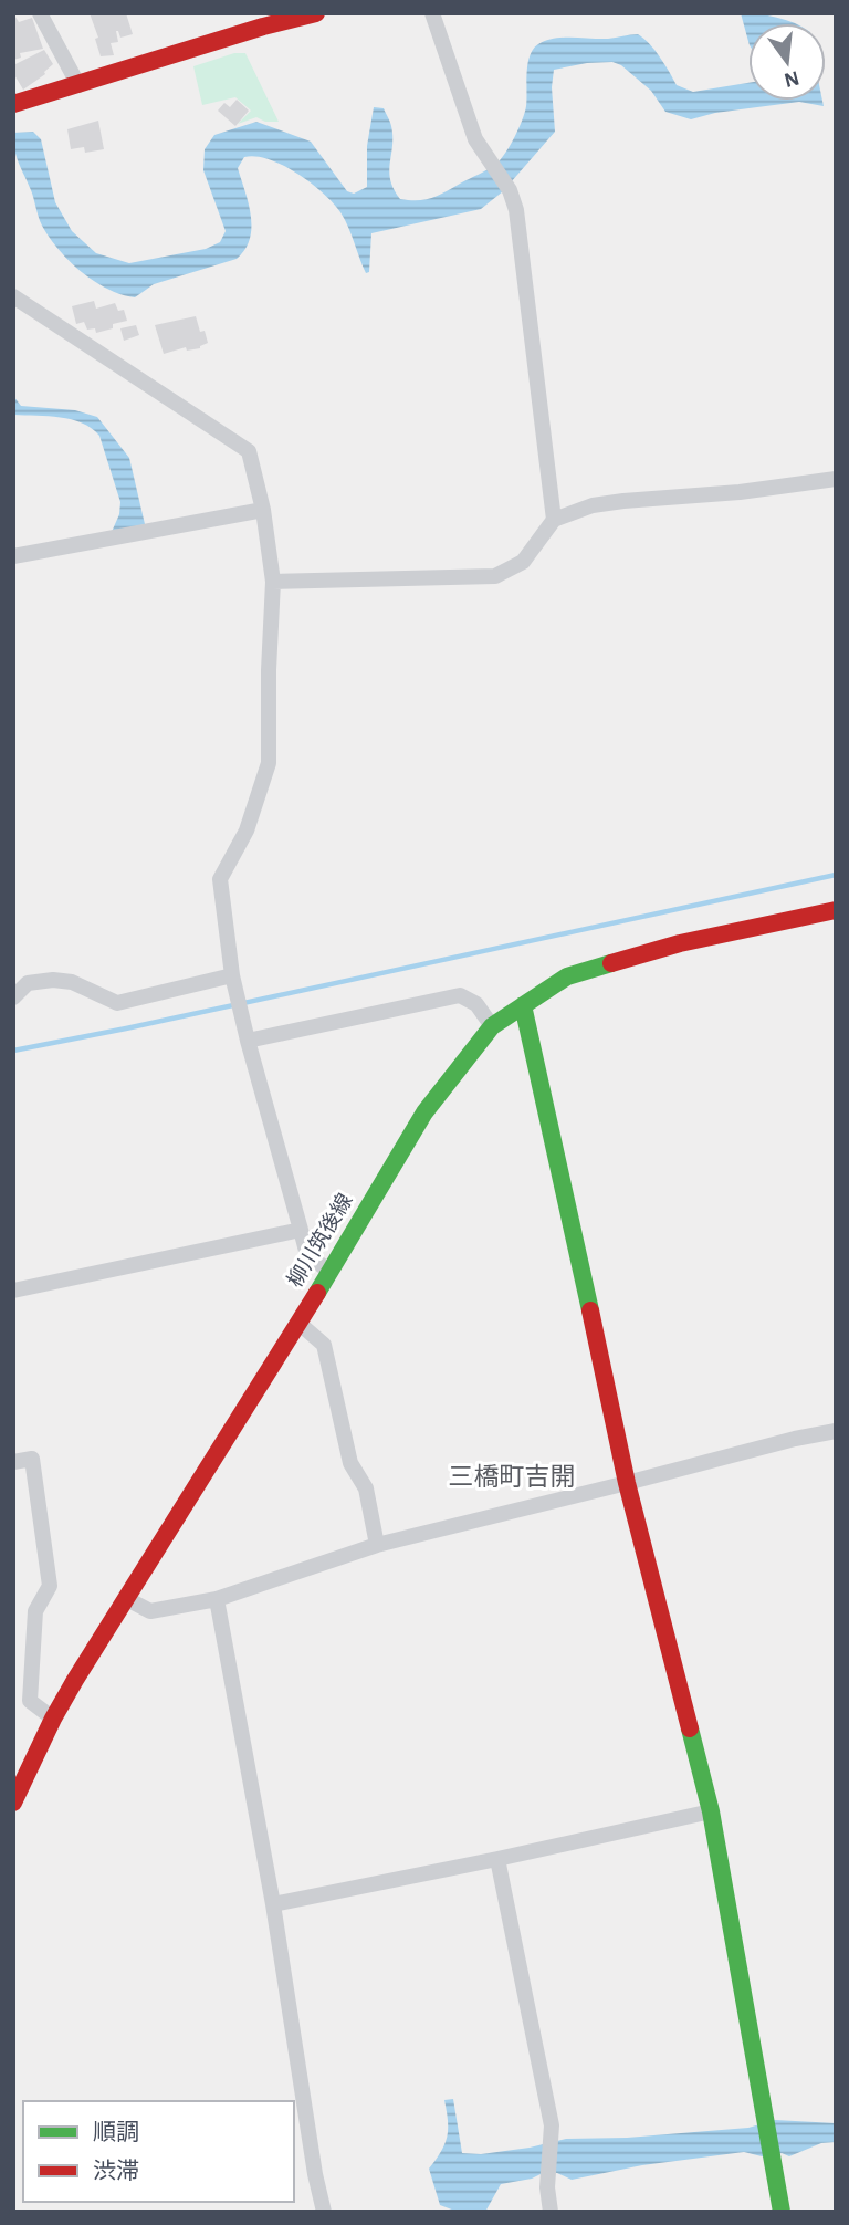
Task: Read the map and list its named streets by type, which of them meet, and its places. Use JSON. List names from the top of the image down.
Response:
{
  "streets": {
    "street": ["柳川筑後線"]
  },
  "districts": ["三橋町吉開"],
  "legend": ["順調", "渋滞"],
  "north": "bottom"
}
